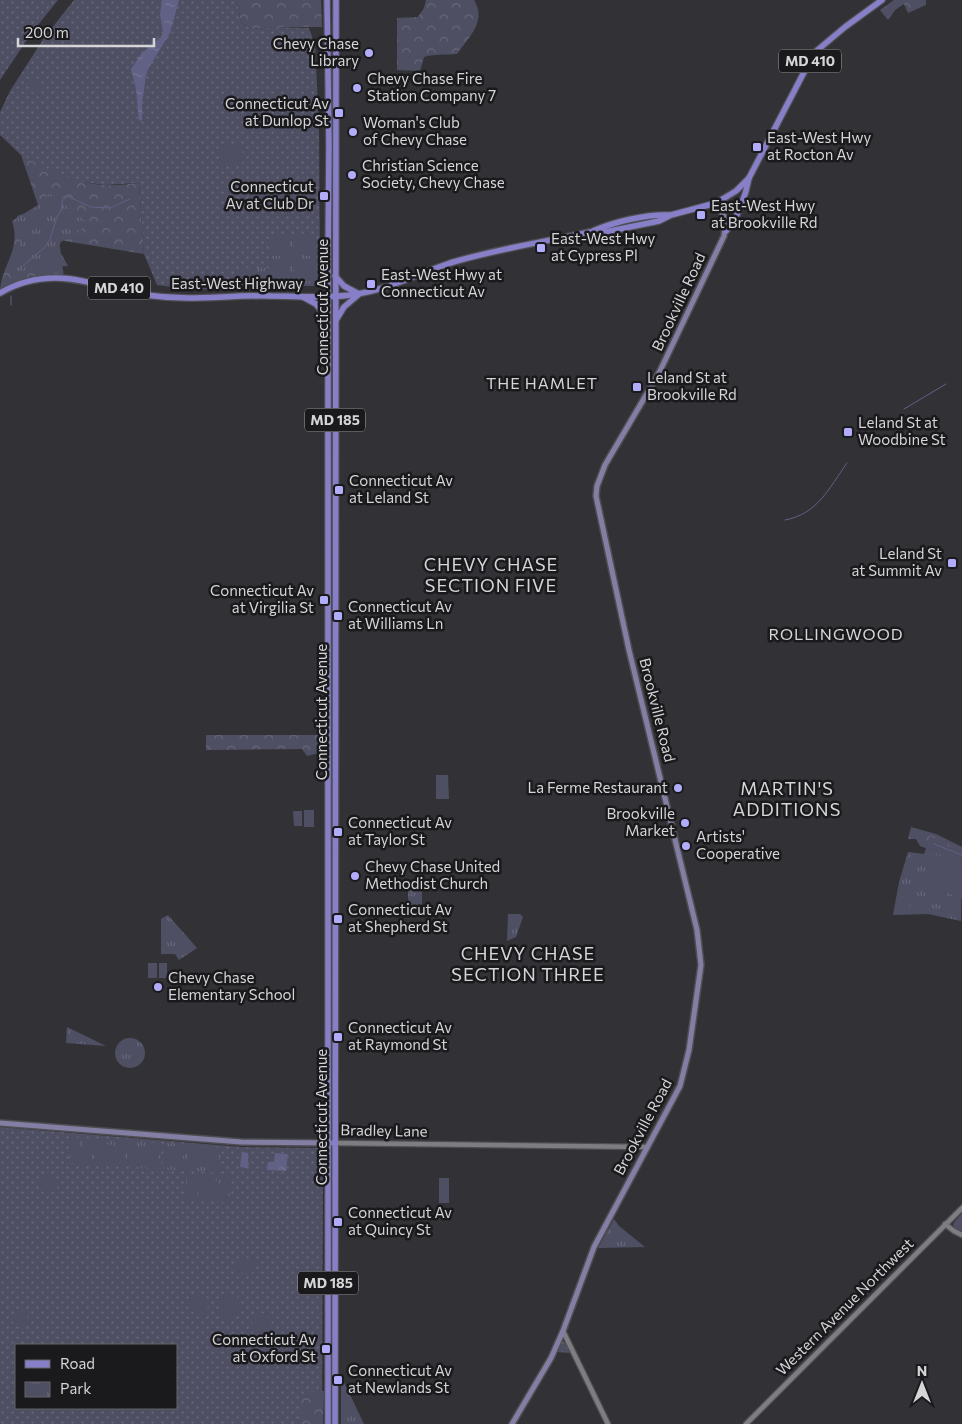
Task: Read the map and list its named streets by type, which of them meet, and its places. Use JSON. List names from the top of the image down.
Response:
{
  "streets": {
    "main road": [
      "MD 410",
      "East-West Highway",
      "Brookville Road",
      "Connecticut Avenue",
      "MD 185",
      "Bradley Lane"
    ],
    "street": ["Western Avenue Northwest"]
  },
  "crossings": [
    ["East-West Highway", "Connecticut Avenue"],
    ["Brookville Road", "Bradley Lane"],
    ["Connecticut Avenue", "Bradley Lane"]
  ],
  "districts": [
    "THE HAMLET",
    "CHEVY CHASE SECTION FIVE",
    "ROLLINGWOOD",
    "MARTIN'S ADDITIONS",
    "CHEVY CHASE SECTION THREE"
  ],
  "places": {
    "other": [
      "Chevy Chase Library",
      "Chevy Chase Fire Station Company 7",
      "Woman's Club of Chevy Chase",
      "Christian Science Society, Chevy Chase",
      "La Ferme Restaurant",
      "Brookville Market",
      "Artists' Cooperative",
      "Chevy Chase United Methodist Church",
      "Chevy Chase Elementary School"
    ],
    "transit": [
      "Connecticut Av at Dunlop St",
      "East-West Hwy at Rocton Av",
      "Connecticut Av at Club Dr",
      "East-West Hwy at Brookville Rd",
      "East-West Hwy at Cypress Pl",
      "East-West Hwy at Connecticut Av",
      "Leland St at Brookville Rd",
      "Leland St at Woodbine St",
      "Connecticut Av at Leland St",
      "Leland St at Summit Av",
      "Connecticut Av at Virgilia St",
      "Connecticut Av at Williams Ln",
      "Connecticut Av at Taylor St",
      "Connecticut Av at Shepherd St",
      "Connecticut Av at Raymond St",
      "Connecticut Av at Quincy St",
      "Connecticut Av at Oxford St",
      "Connecticut Av at Newlands St"
    ]
  },
  "legend": ["Road", "Park"],
  "scale_bar": "200 m",
  "north": "top"
}
